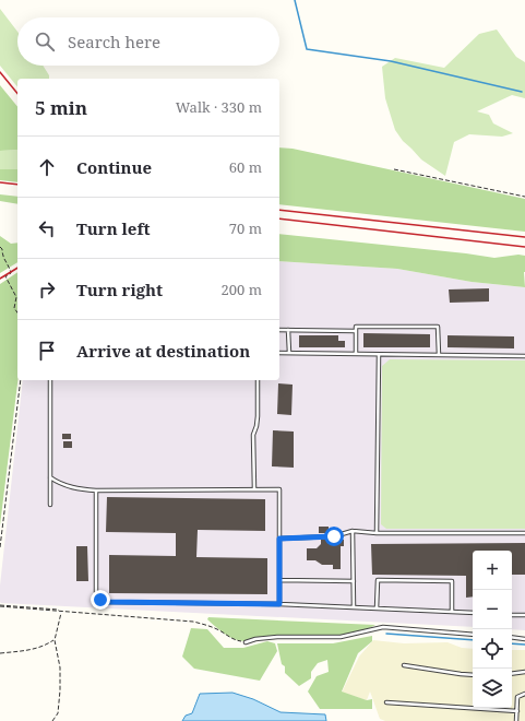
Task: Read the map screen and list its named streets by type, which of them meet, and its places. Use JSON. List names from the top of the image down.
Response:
{
  "page": {
    "search": "Search here",
    "heading": ["5 min", "Walk · 330 m"],
    "list": [
      ["Continue", "60 m"],
      ["Turn left", "70 m"],
      ["Turn right", "200 m"],
      "Arrive at destination"
    ],
    "map_buttons": ["+", "−"]
  }
}
